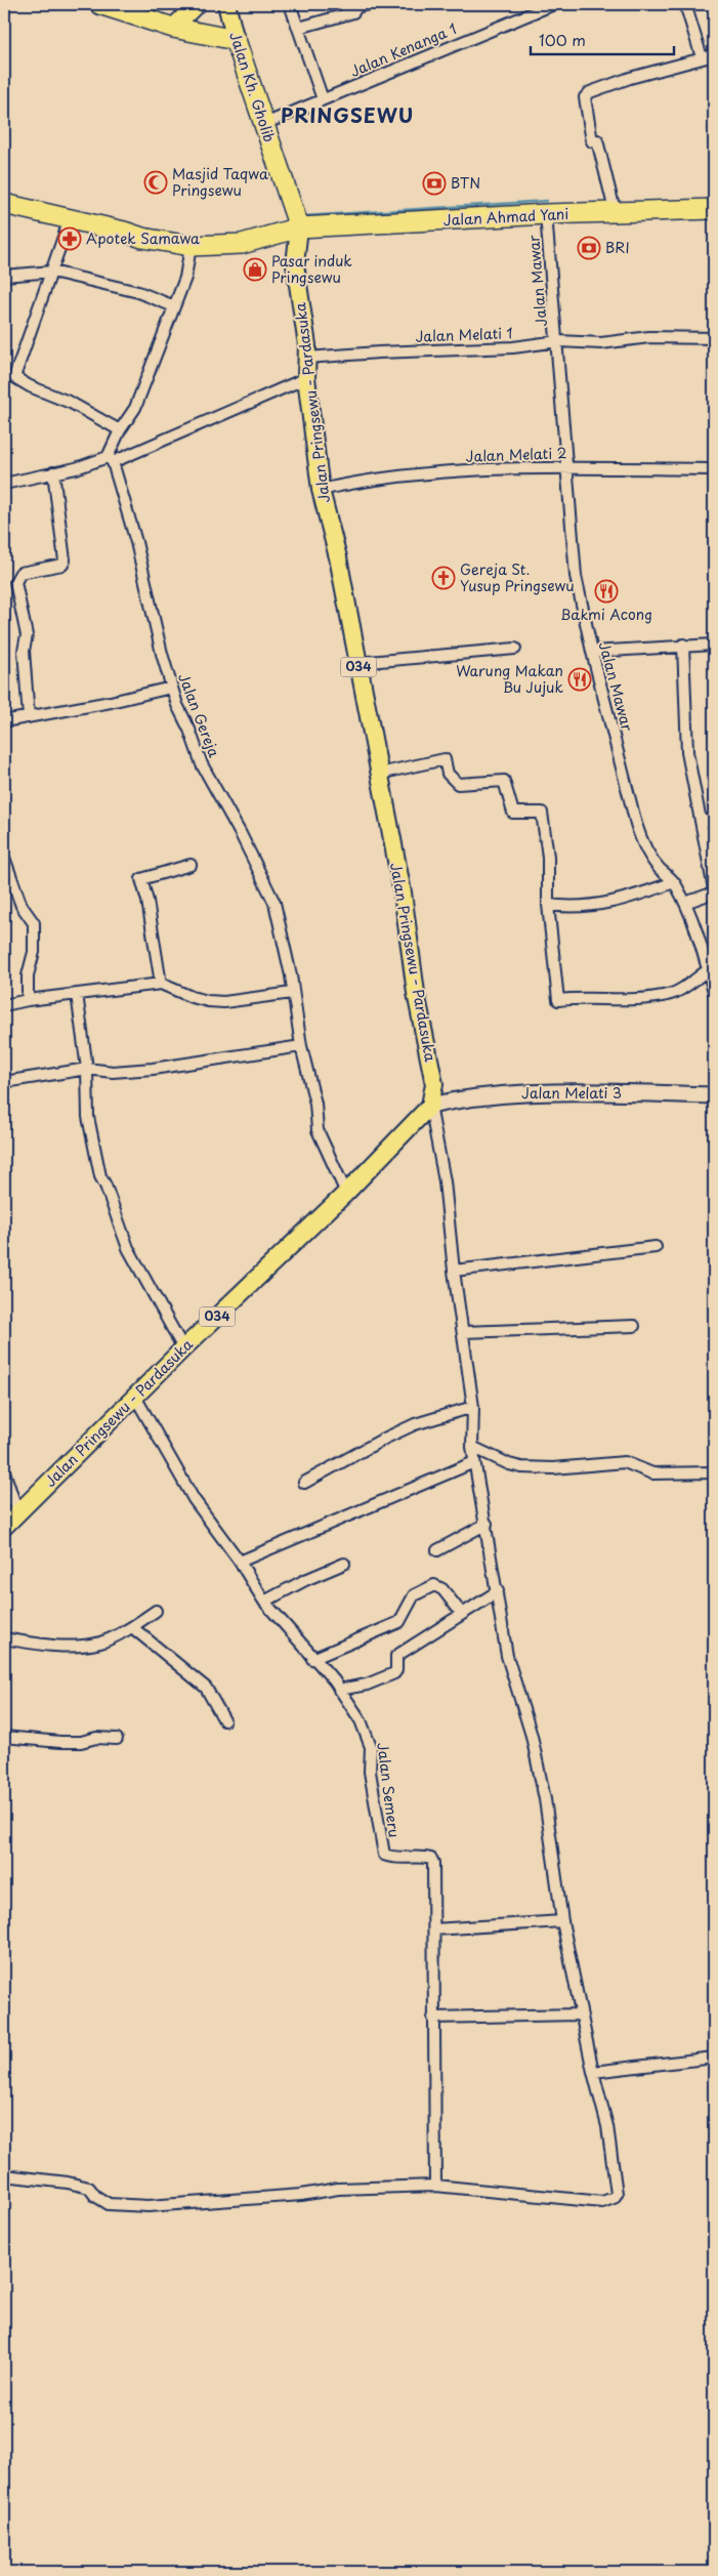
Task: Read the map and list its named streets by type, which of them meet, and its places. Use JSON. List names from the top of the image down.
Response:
{
  "streets": {
    "highway": ["Jalan Kh. Gholib", "Jalan Ahmad Yani"],
    "main road": ["Jalan Pringsewu - Pardasuka", "034"],
    "street": [
      "Jalan Kenanga 1",
      "Jalan Mawar",
      "Jalan Melati 1",
      "Jalan Melati 2",
      "Jalan Gereja",
      "Jalan Melati 3",
      "Jalan Semeru"
    ]
  },
  "crossings": [
    ["Jalan Kenanga 1", "Jalan Kh. Gholib"],
    ["Jalan Kh. Gholib", "Jalan Ahmad Yani"],
    ["Jalan Kh. Gholib", "Jalan Pringsewu - Pardasuka"],
    ["Jalan Ahmad Yani", "Jalan Mawar"],
    ["Jalan Ahmad Yani", "Jalan Pringsewu - Pardasuka"],
    ["Jalan Mawar", "Jalan Melati 1"],
    ["Jalan Mawar", "Jalan Melati 2"],
    ["Jalan Melati 1", "Jalan Pringsewu - Pardasuka"],
    ["Jalan Pringsewu - Pardasuka", "Jalan Melati 2"],
    ["Jalan Pringsewu - Pardasuka", "Jalan Gereja"],
    ["Jalan Pringsewu - Pardasuka", "Jalan Melati 3"],
    ["Jalan Pringsewu - Pardasuka", "Jalan Semeru"]
  ],
  "districts": ["PRINGSEWU"],
  "places": {
    "mosque": ["Masjid Taqwa Pringsewu"],
    "bank": ["BTN", "BRI"],
    "pharmacy": ["Apotek Samawa"],
    "shop": ["Pasar induk Pringsewu"],
    "church": ["Gereja St. Yusup Pringsewu"],
    "restaurant": ["Bakmi Acong", "Warung Makan Bu Jujuk"]
  },
  "scale_bar": "100 m"
}
